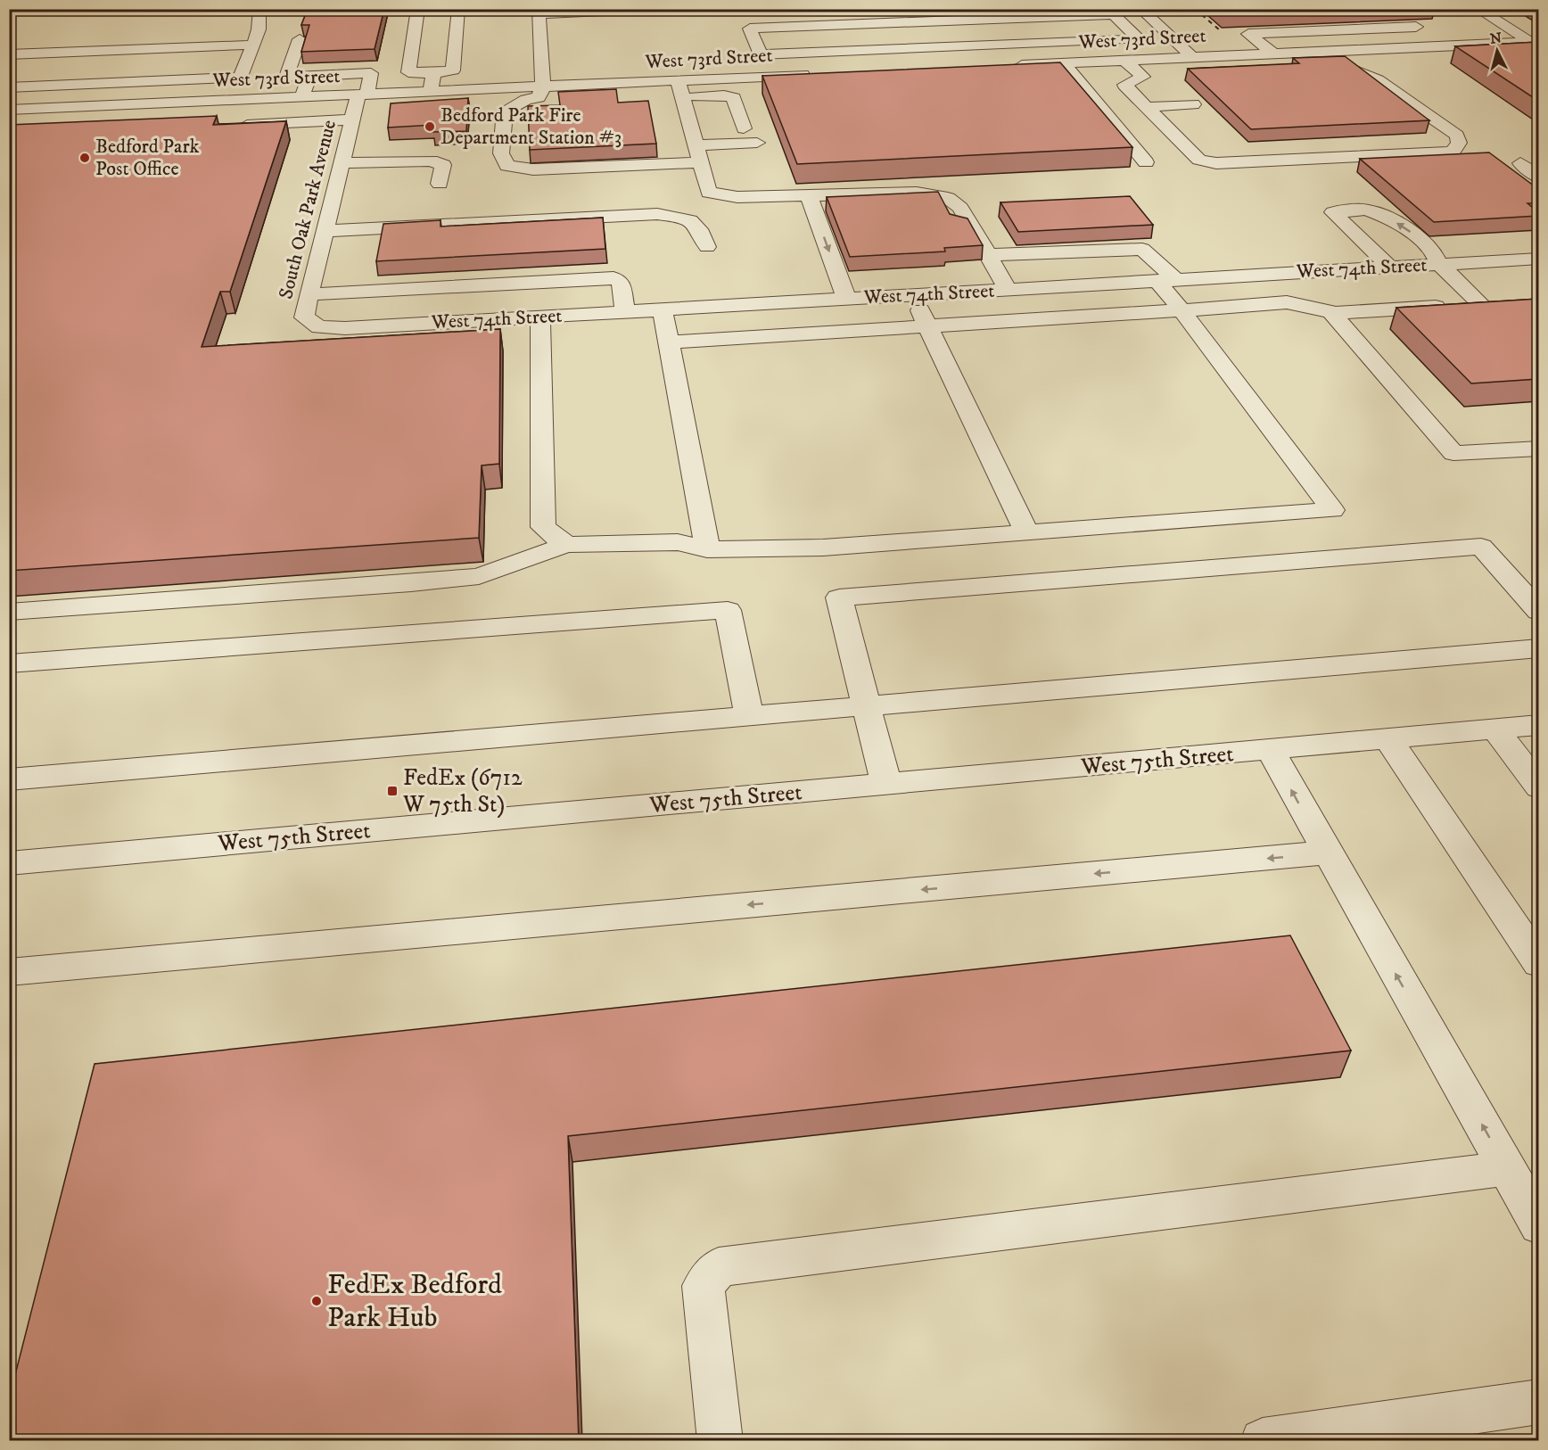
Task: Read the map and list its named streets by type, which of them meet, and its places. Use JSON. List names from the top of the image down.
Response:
{
  "streets": {
    "street": [
      "West 73rd Street",
      "South Oak Park Avenue",
      "West 74th Street",
      "West 75th Street"
    ]
  },
  "crossings": [
    ["West 73rd Street", "South Oak Park Avenue"],
    ["South Oak Park Avenue", "West 74th Street"]
  ],
  "places": {
    "other": ["Bedford Park Fire Department Station #3", "Bedford Park Post Office", "FedEx Bedford Park Hub"],
    "transit": ["FedEx (6712 W 75th St)"]
  },
  "north": "top"
}
